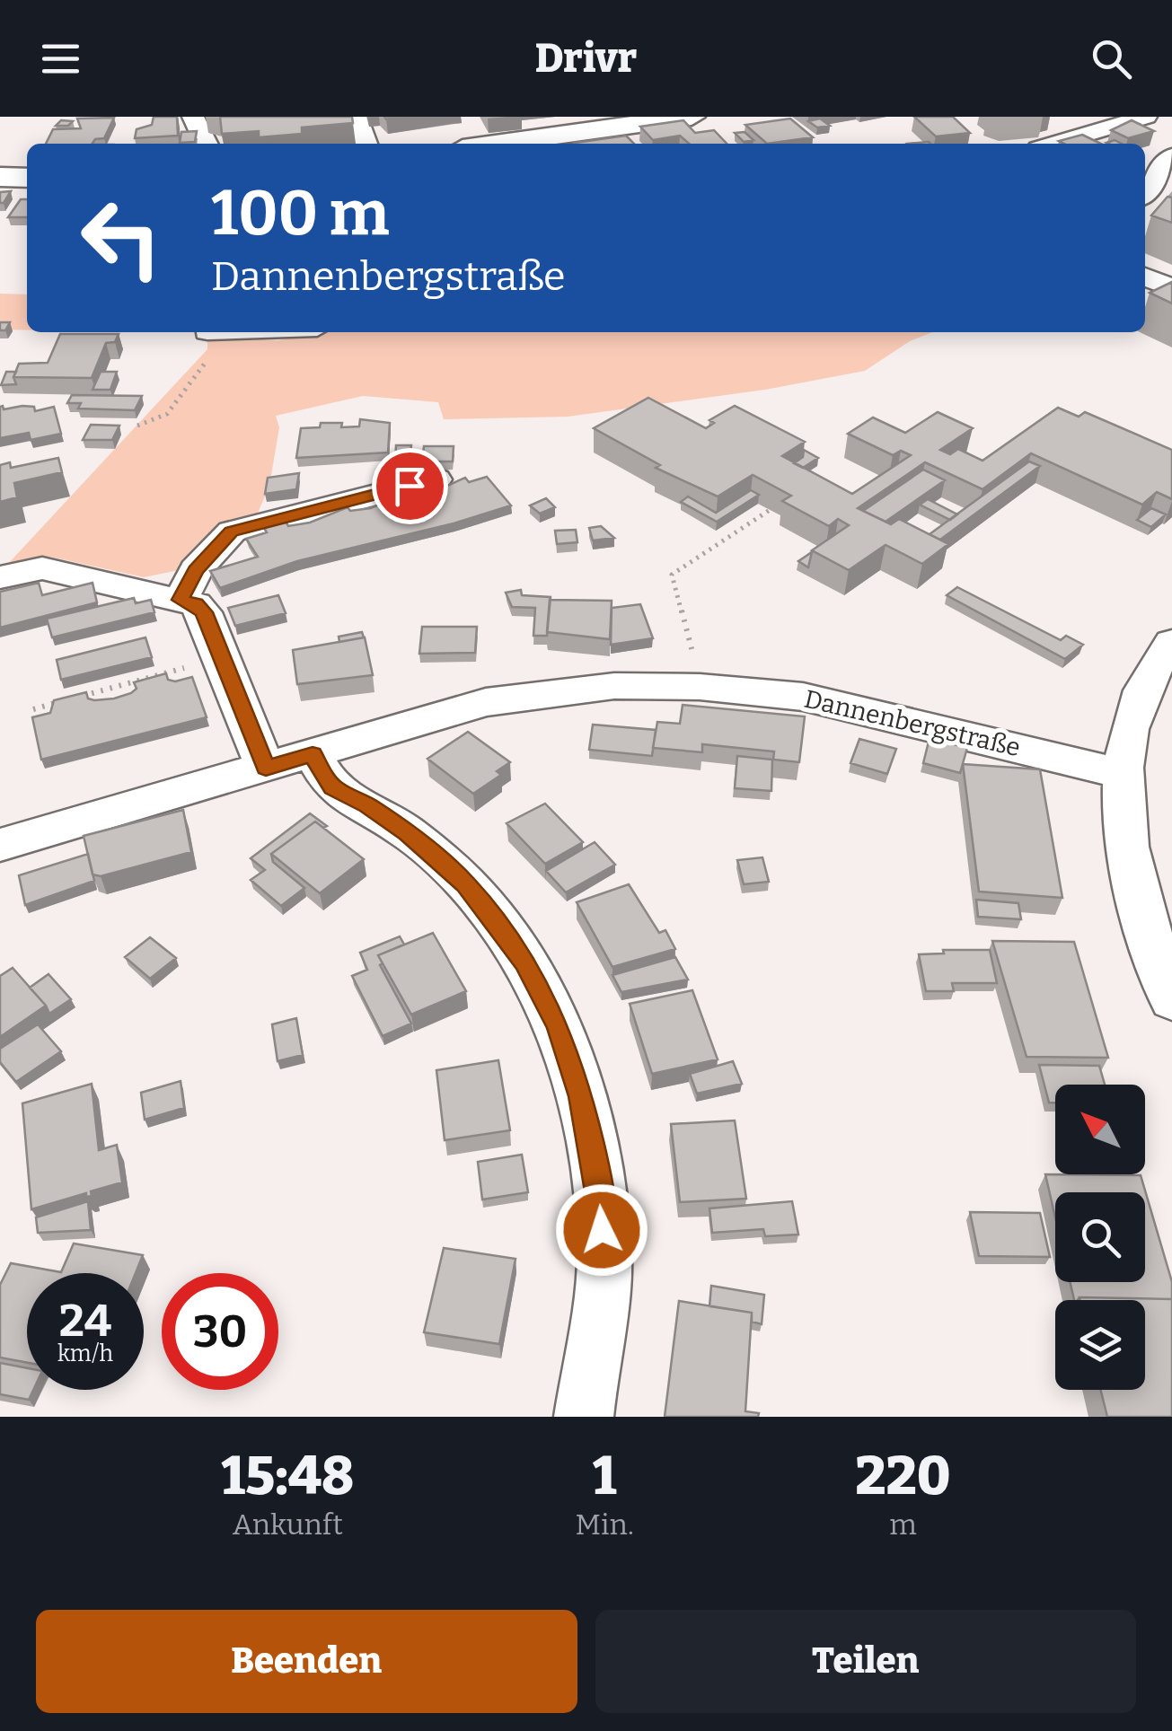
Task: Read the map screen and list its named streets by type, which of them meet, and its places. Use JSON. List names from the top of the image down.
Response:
{
  "streets": {
    "street": ["Dannenbergstraße"]
  },
  "north": "top left",
  "page": {
    "header": "Drivr",
    "turn": ["100 m", "Dannenbergstraße"],
    "speed": "24 km/h",
    "limit": "30",
    "eta": [
      "15:48",
      "Ankunft",
      "1",
      "Min.",
      "220",
      "m"
    ],
    "buttons": ["Beenden", "Teilen"]
  }
}
